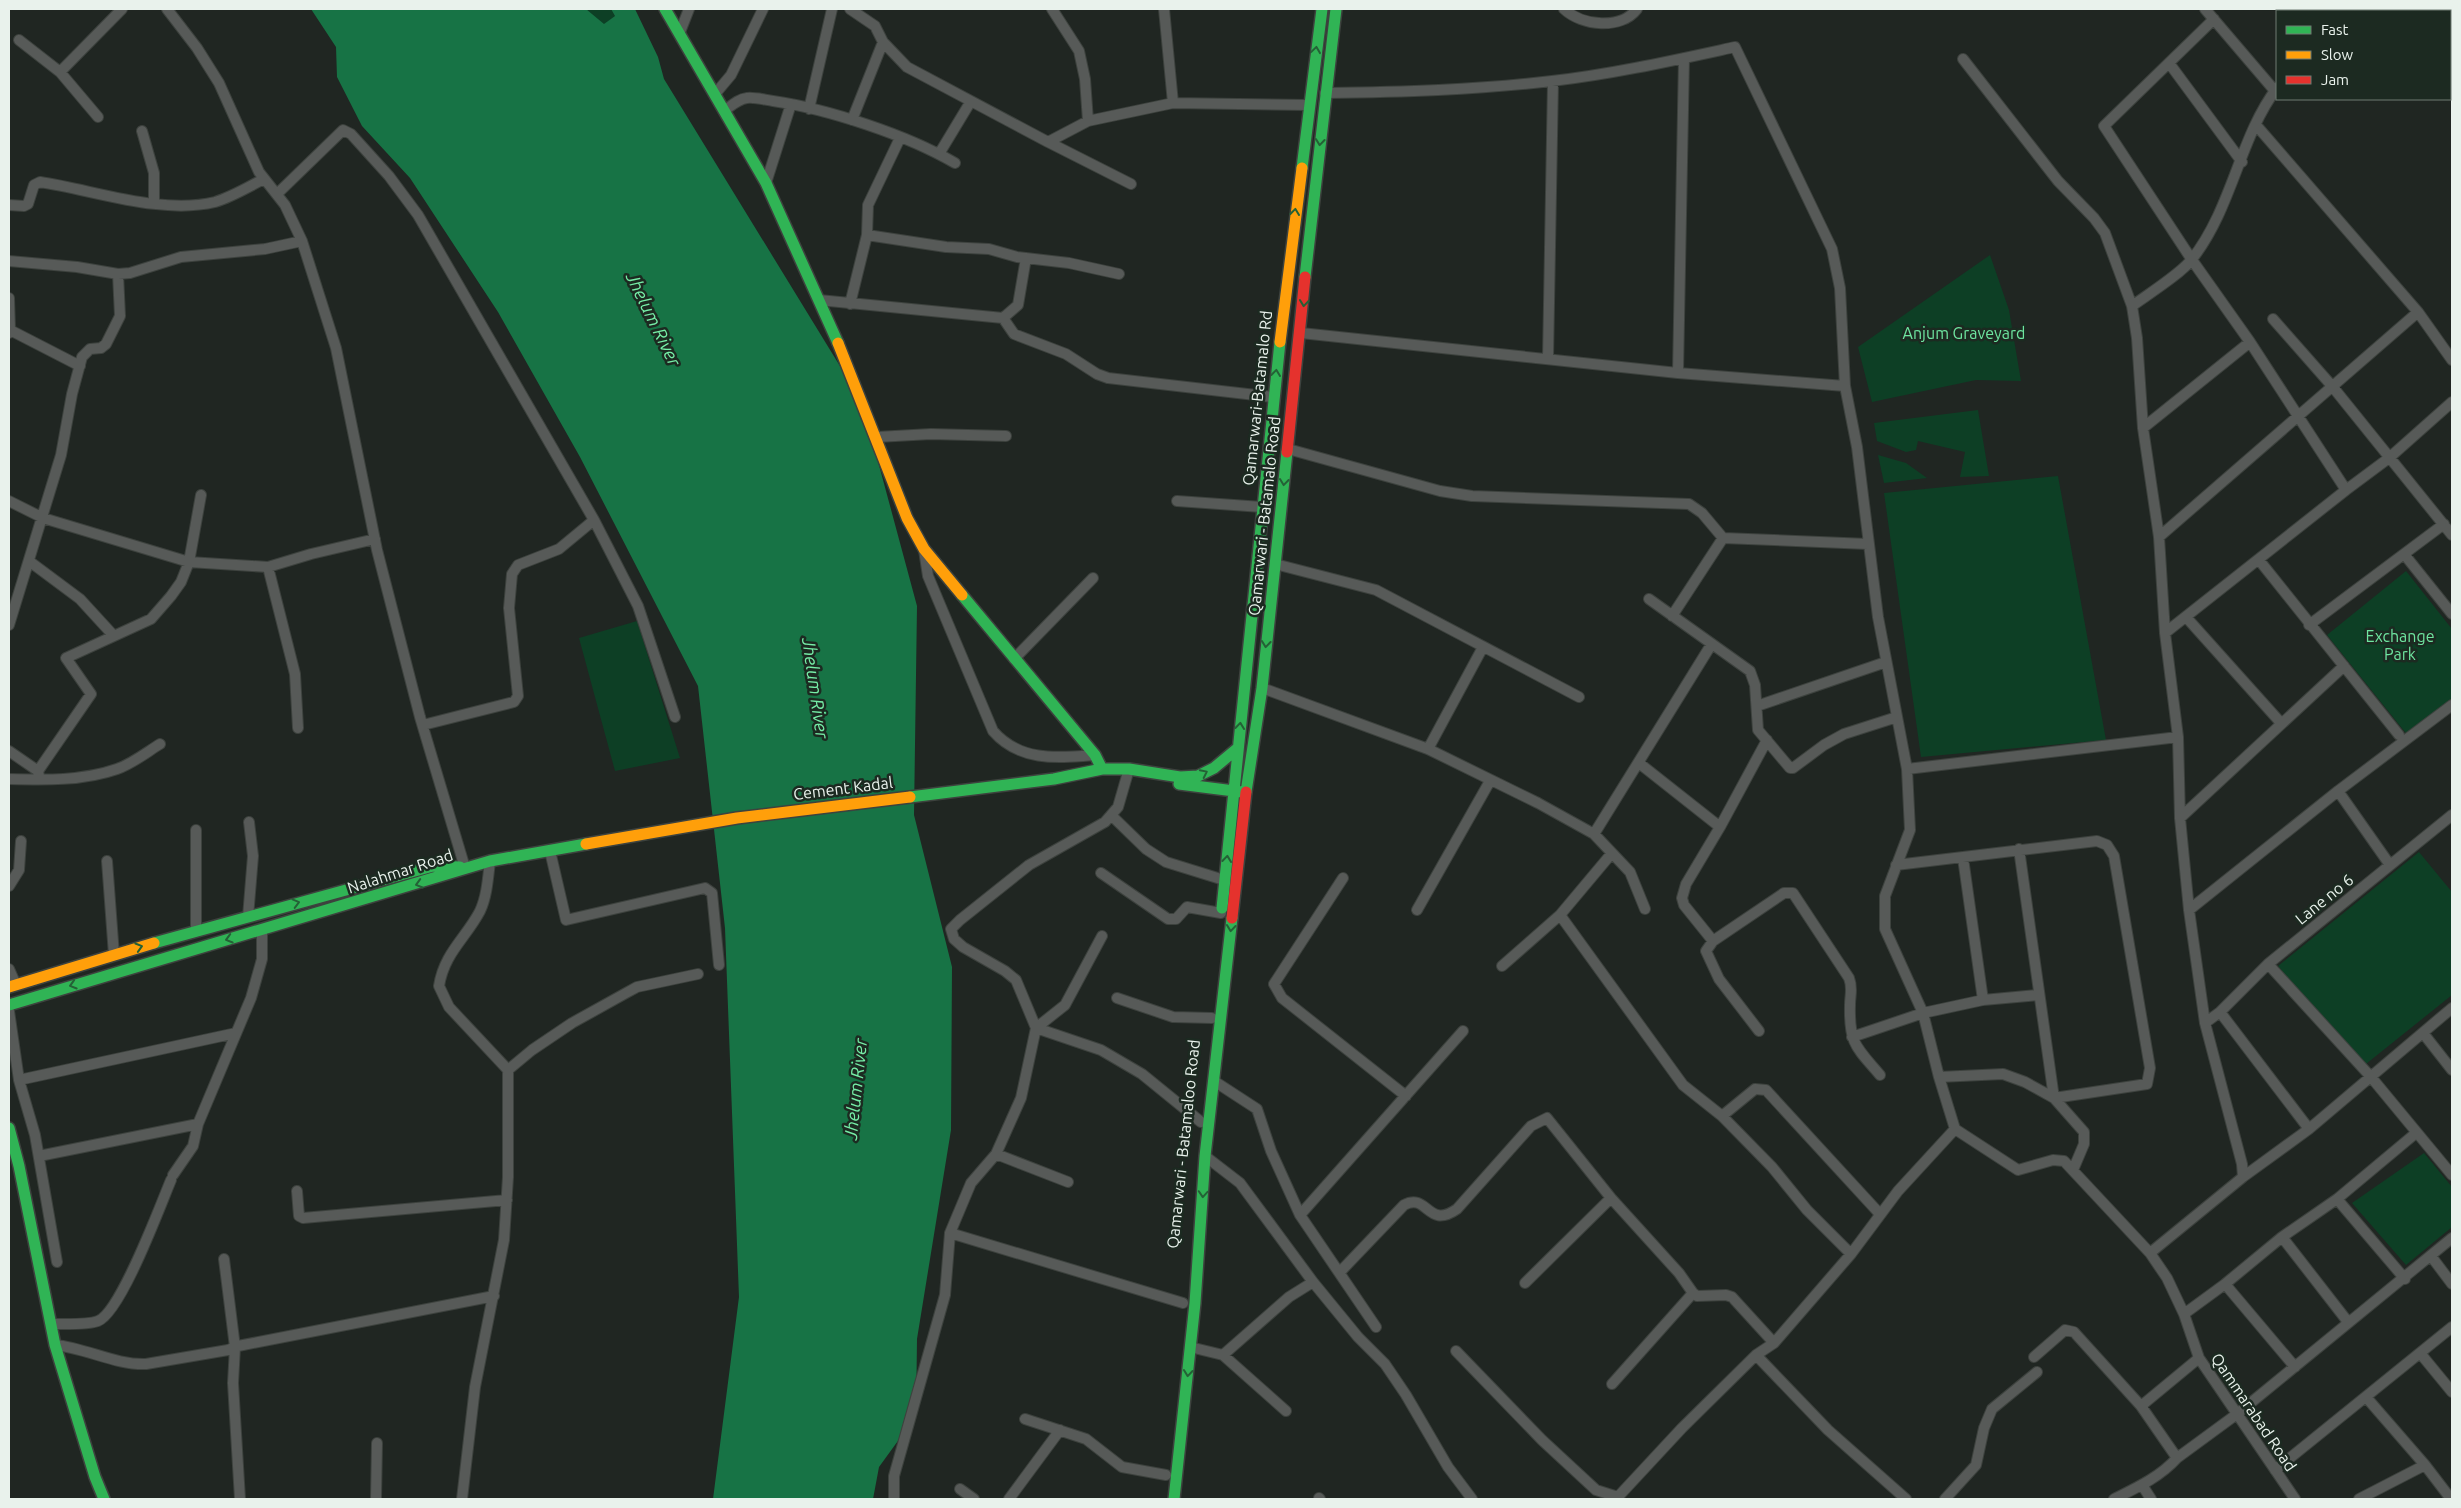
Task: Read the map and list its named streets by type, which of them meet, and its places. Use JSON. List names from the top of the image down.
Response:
{
  "streets": {
    "main road": [
      "Qamarwari-Batamalo Rd",
      "Qamarwari - Batamalo Road",
      "Cement Kadal",
      "Nalahmar Road",
      "Qamarwari - Batamaloo Road"
    ],
    "street": ["Lane no 6", "Qammarabad Road"]
  },
  "crossings": [
    ["Qamarwari-Batamalo Rd", "Qamarwari - Batamaloo Road"],
    ["Qamarwari - Batamalo Road", "Qamarwari - Batamaloo Road"],
    ["Cement Kadal", "Nalahmar Road"]
  ],
  "one_way": ["Qamarwari-Batamalo Rd", "Qamarwari - Batamalo Road"],
  "water": ["Jhelum River"],
  "parks": ["Anjum Graveyard", "Exchange Park"],
  "legend": ["Fast", "Slow", "Jam"]
}
